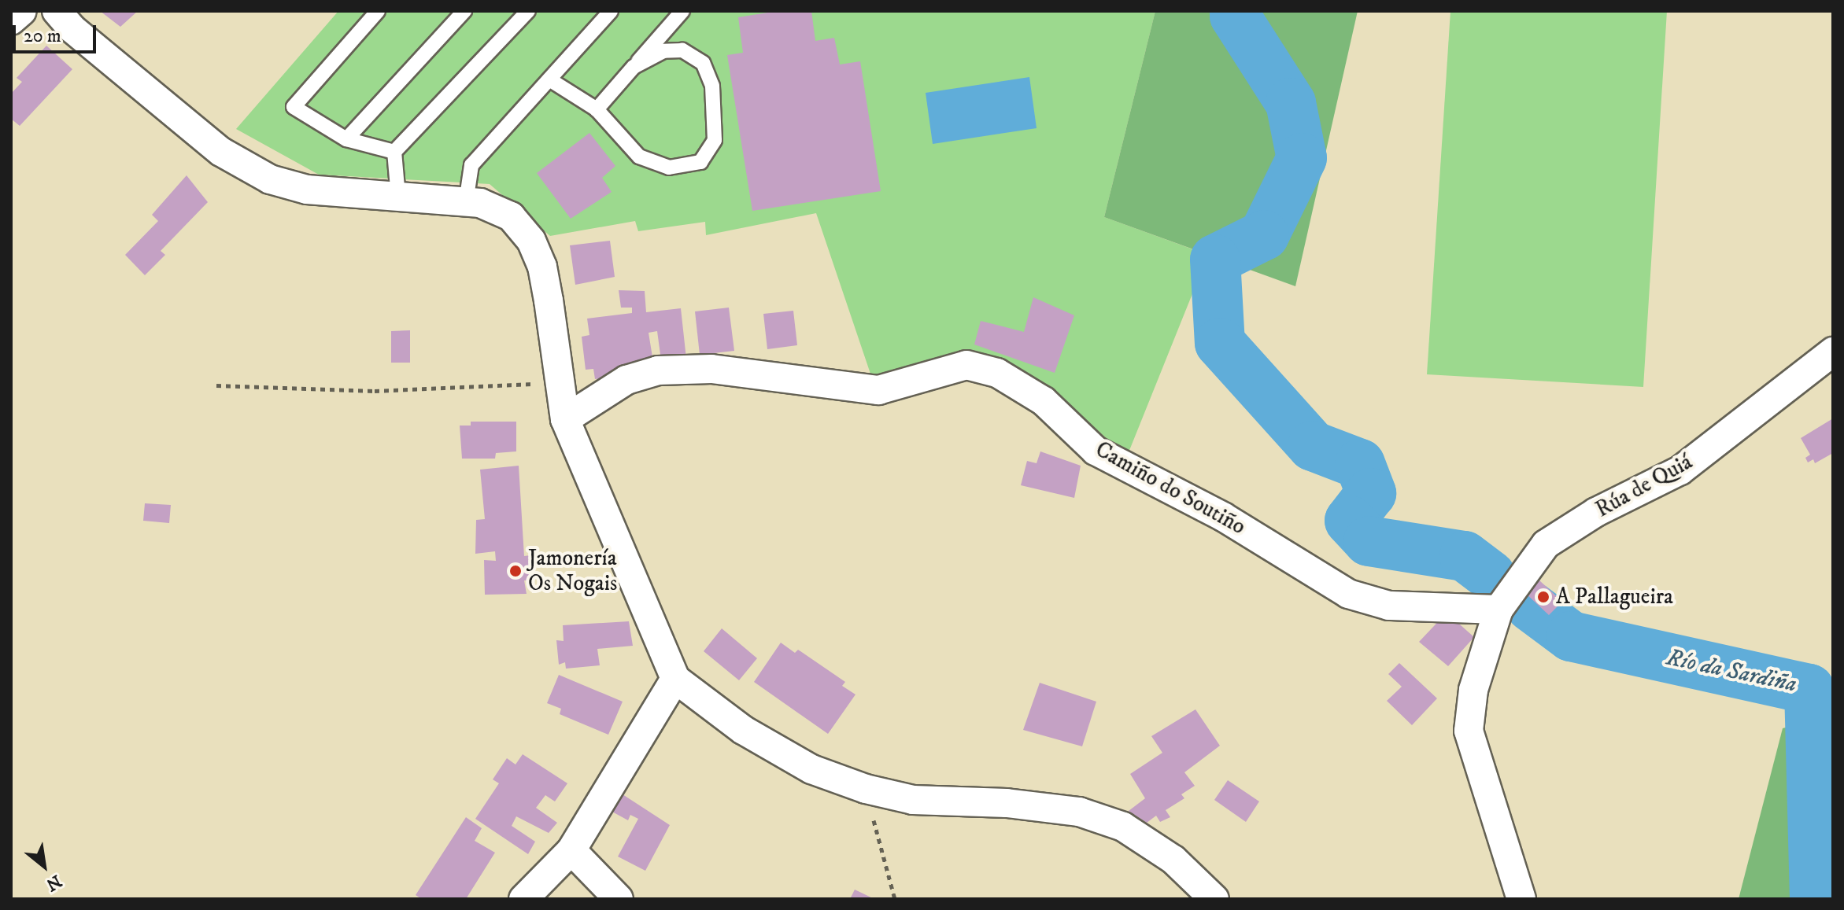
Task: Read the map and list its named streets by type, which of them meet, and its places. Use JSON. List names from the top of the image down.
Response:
{
  "streets": {
    "street": ["Rúa de Quiá", "Camiño do Soutiño"]
  },
  "crossings": [
    ["Rúa de Quiá", "Camiño do Soutiño"]
  ],
  "water": ["Río da Sardiña"],
  "places": ["Jamonería Os Nogais", "A Pallagueira"],
  "scale_bar": "20 m",
  "north": "bottom right"
}
